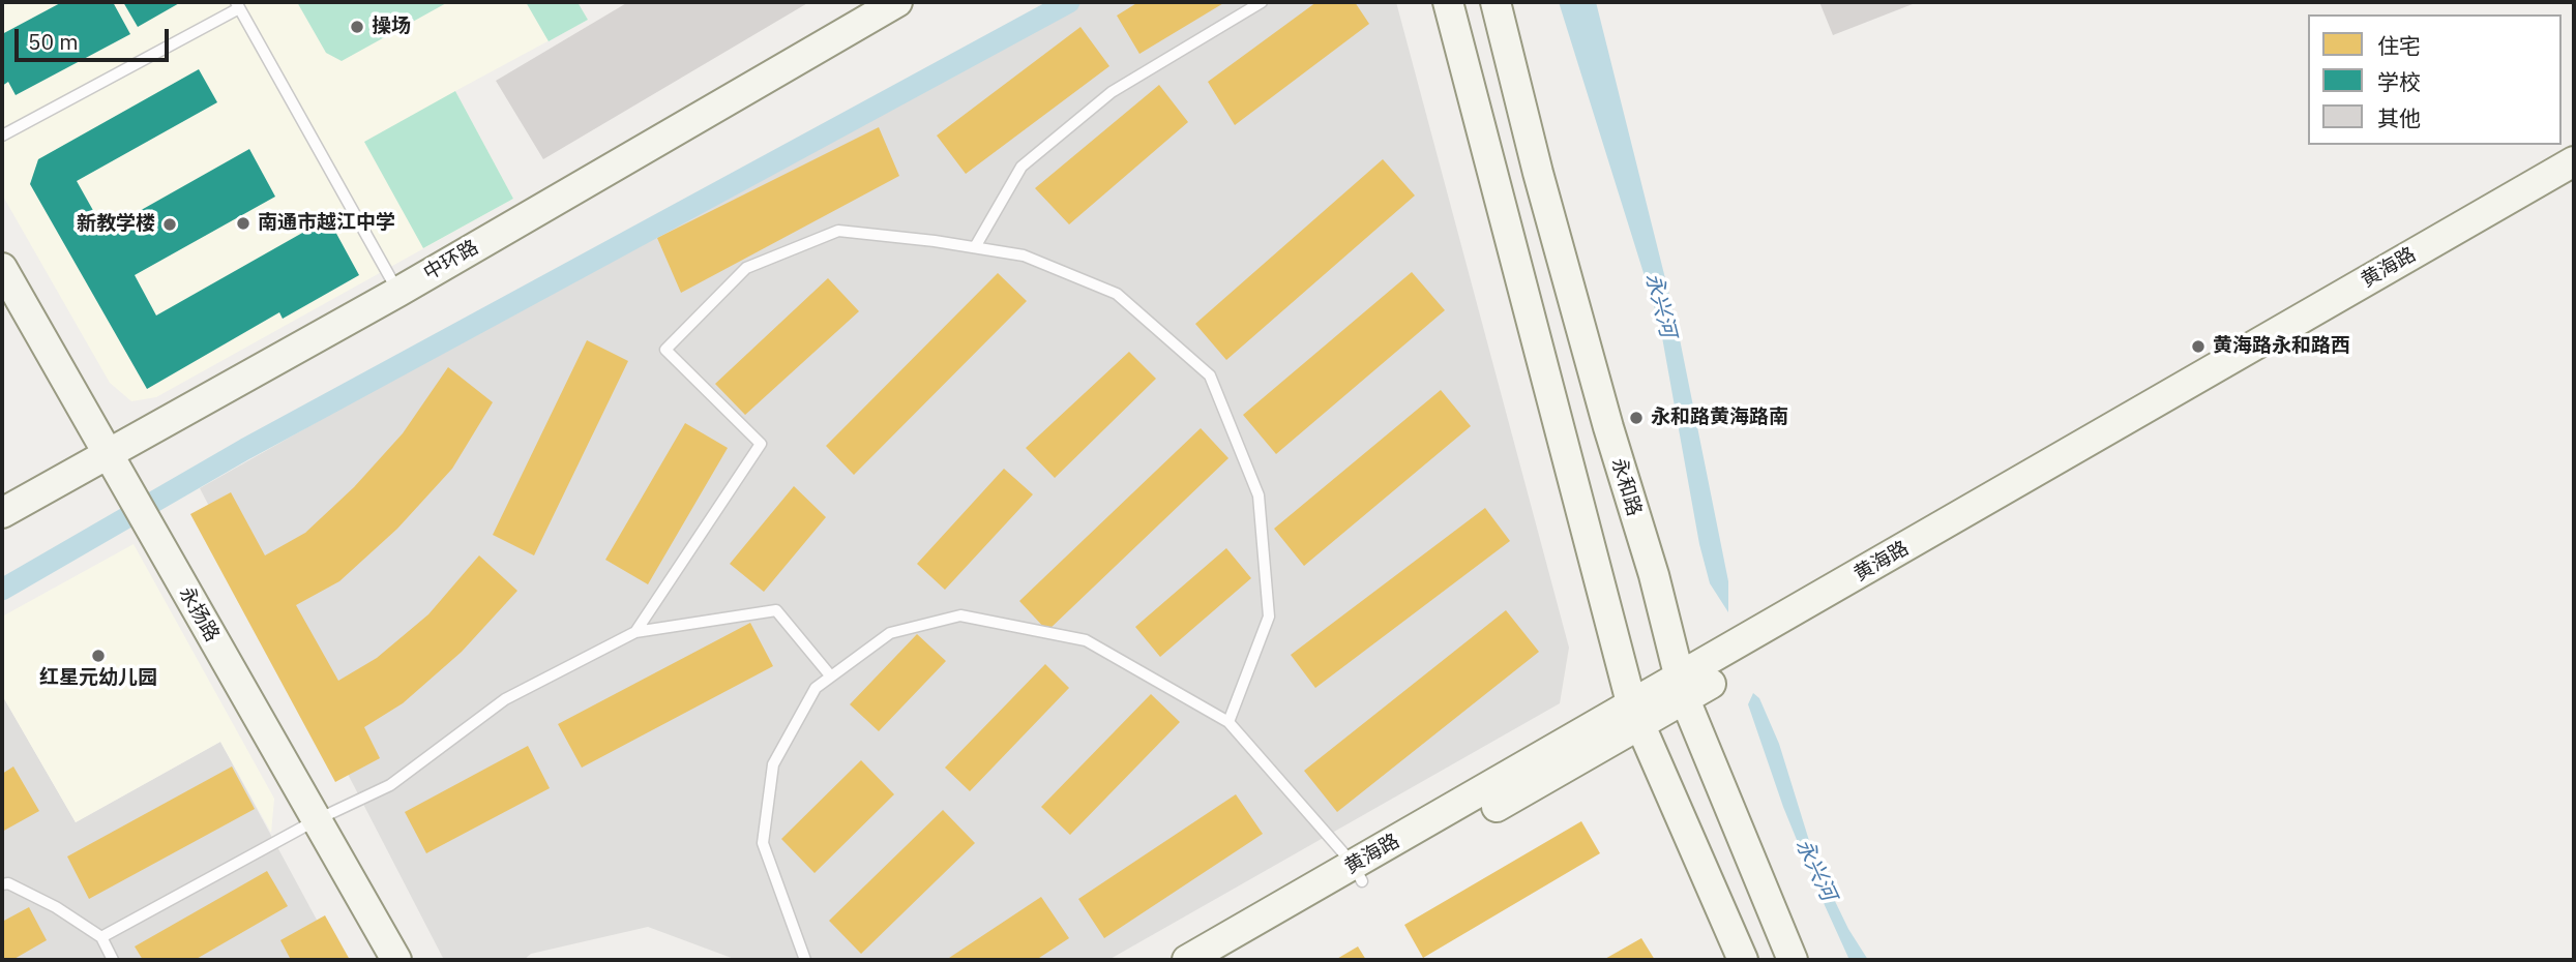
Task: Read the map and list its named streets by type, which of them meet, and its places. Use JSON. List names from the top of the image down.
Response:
{
  "streets": {
    "main road": [
      "中环路",
      "黄海路",
      "永和路",
      "永扬路"
    ]
  },
  "crossings": [
    ["中环路", "永扬路"],
    ["黄海路", "永和路"]
  ],
  "water": ["永兴河"],
  "places": [
    "操场",
    "南通市越江中学",
    "新教学楼",
    "黄海路永和路西",
    "永和路黄海路南",
    "红星元幼儿园"
  ],
  "legend": ["住宅", "学校", "其他"],
  "scale_bar": "50 m"
}
